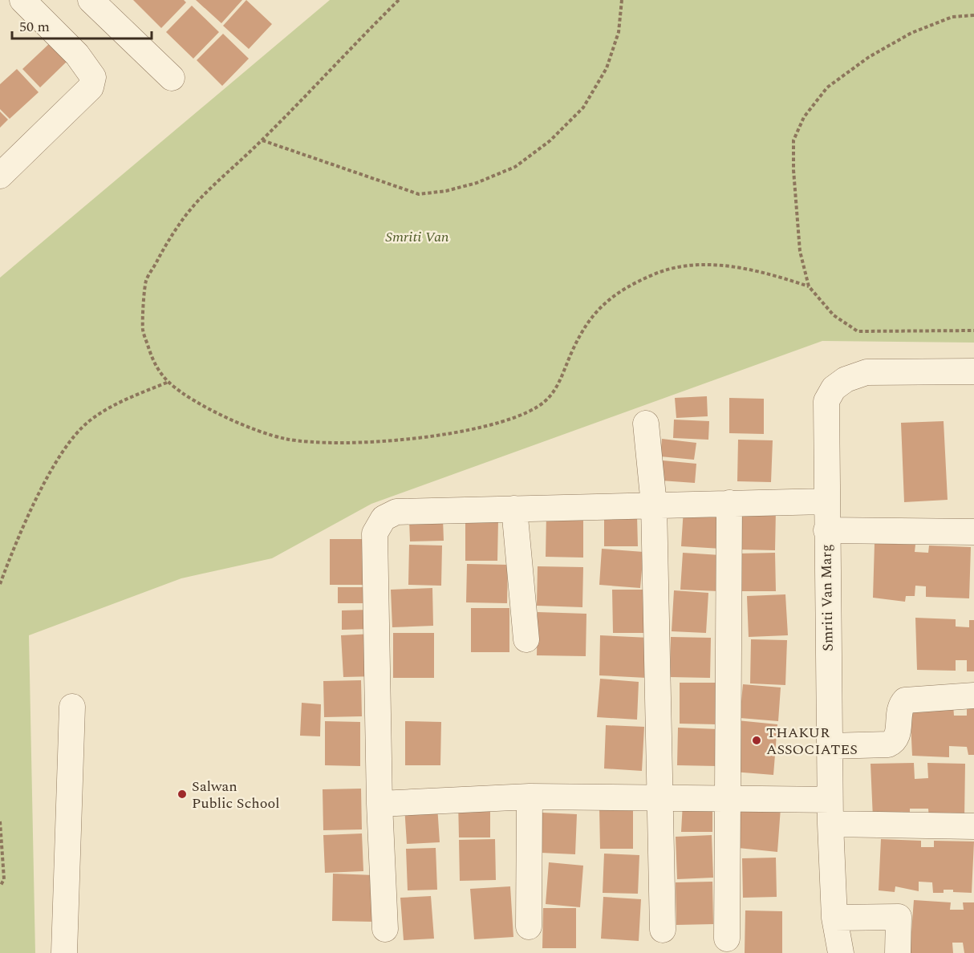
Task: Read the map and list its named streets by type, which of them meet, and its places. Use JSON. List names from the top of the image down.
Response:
{
  "streets": {
    "street": ["Smriti Van Marg"]
  },
  "parks": ["Smriti Van"],
  "places": ["THAKUR ASSOCIATES", "Salwan Public School"],
  "scale_bar": "50 m"
}
